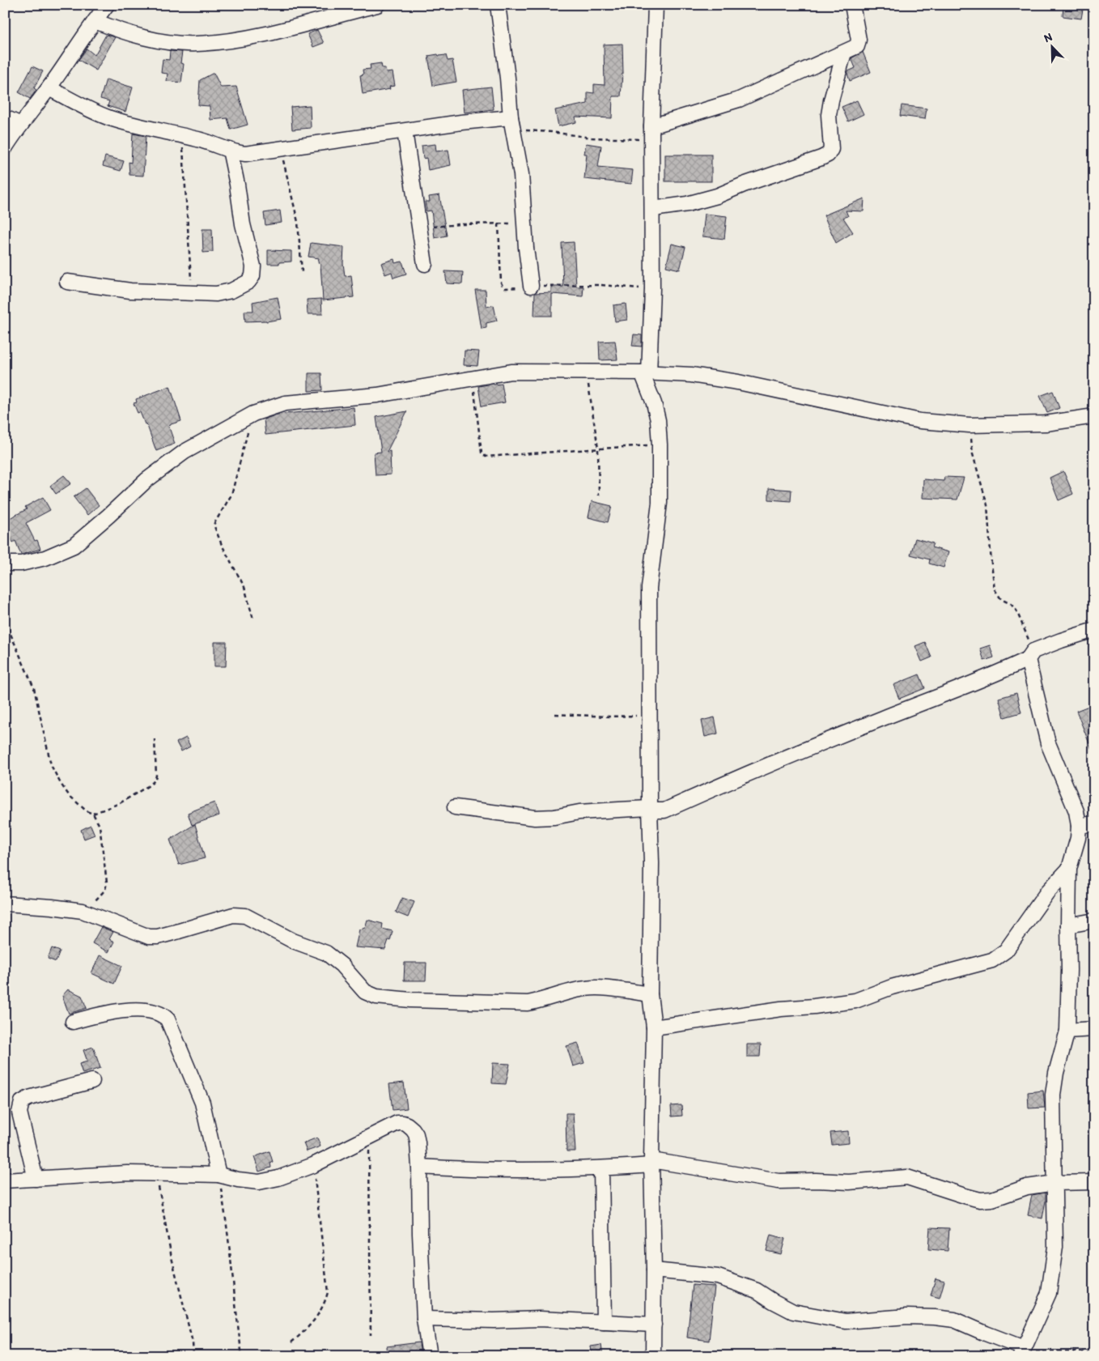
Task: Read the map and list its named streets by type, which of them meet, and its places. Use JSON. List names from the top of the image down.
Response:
{
  "north": "top left"
}
